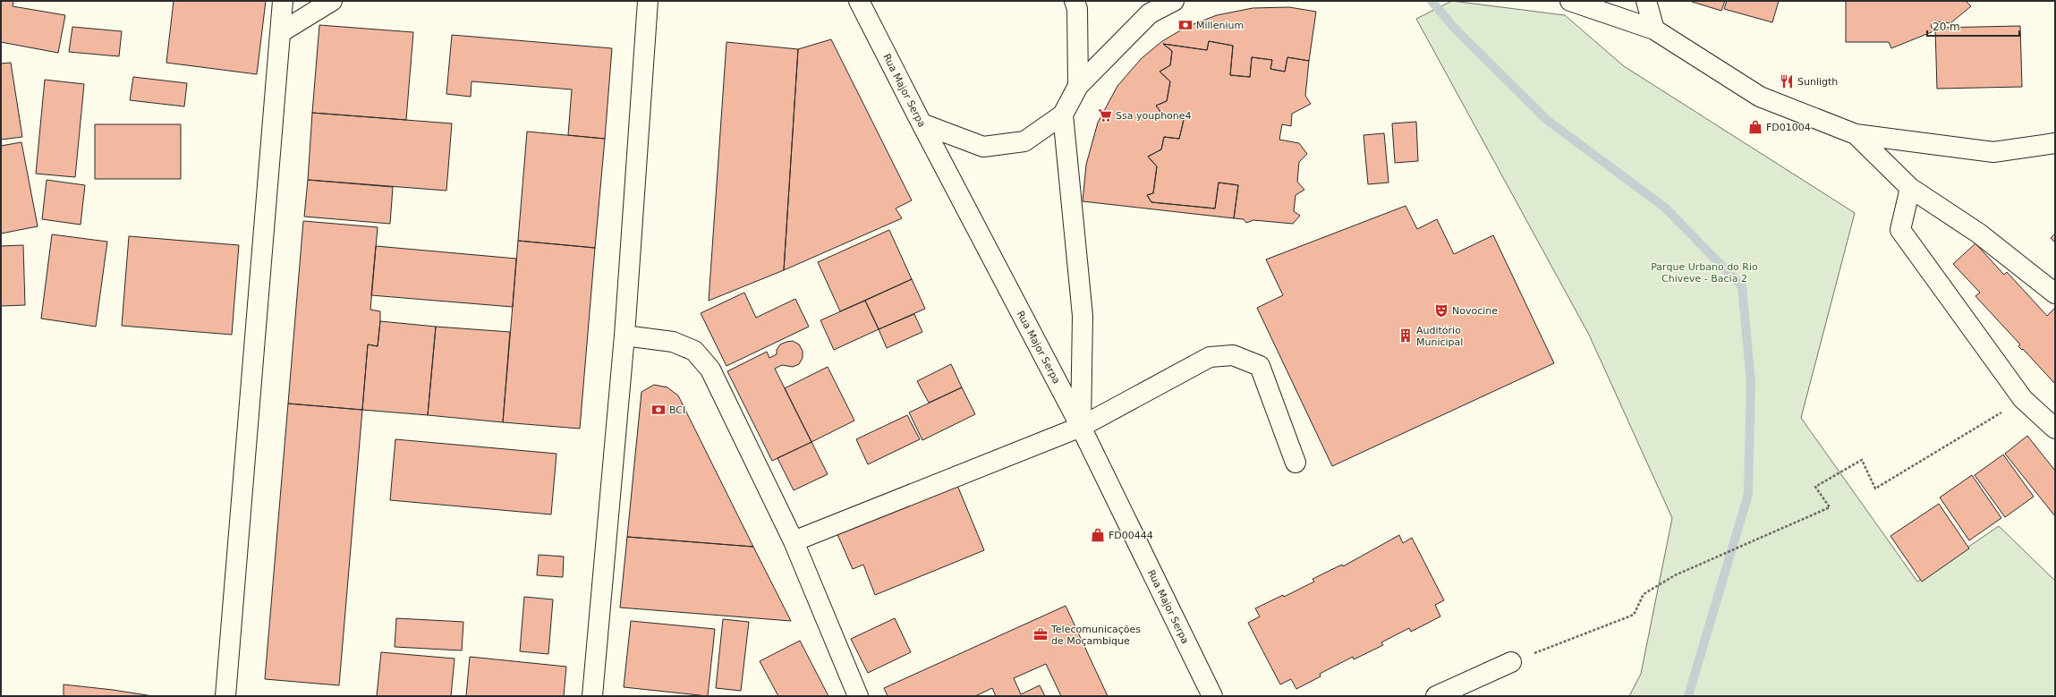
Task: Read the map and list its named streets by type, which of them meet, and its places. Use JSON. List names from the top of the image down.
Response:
{
  "streets": {
    "street": ["Rua Major Serpa"]
  },
  "parks": ["Parque Urbano do Rio Chiveve - Bacia 2"],
  "places": {
    "bank": ["Millenium", "BCI"],
    "restaurant": ["Sunligth"],
    "supermarket": ["Ssa youphone4"],
    "shop": ["FD01004", "FD00444"],
    "theatre": ["Novocine"],
    "building": ["Auditório Municipal"],
    "office": ["Telecomunicações de Moçambique"]
  },
  "scale_bar": "20 m"
}
